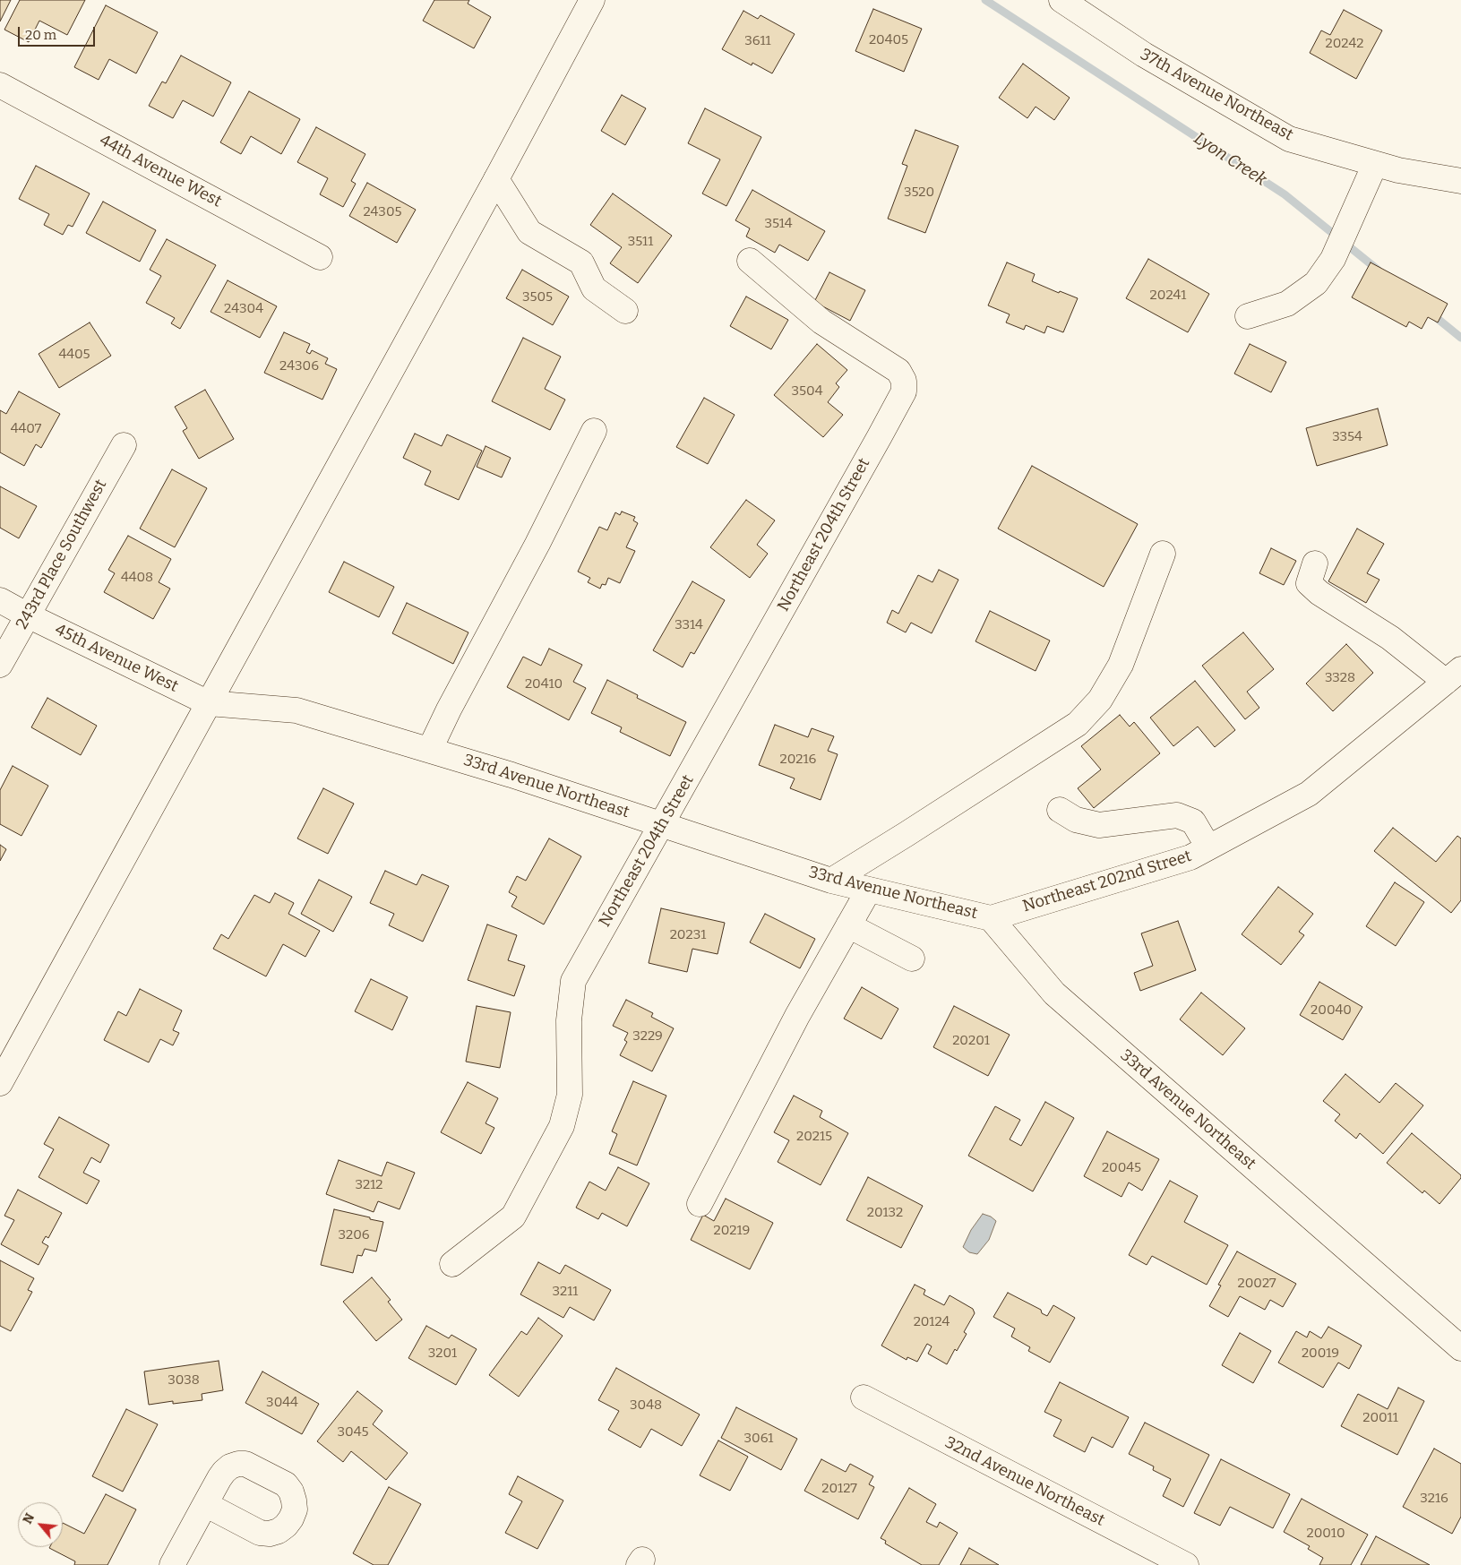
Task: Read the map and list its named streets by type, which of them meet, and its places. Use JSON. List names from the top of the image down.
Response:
{
  "streets": {
    "street": [
      "37th Avenue Northeast",
      "44th Avenue West",
      "Northeast 204th Street",
      "243rd Place Southwest",
      "45th Avenue West",
      "33rd Avenue Northeast",
      "Northeast 202nd Street",
      "32nd Avenue Northeast"
    ]
  },
  "crossings": [
    ["Northeast 204th Street", "33rd Avenue Northeast"],
    ["243rd Place Southwest", "45th Avenue West"],
    ["45th Avenue West", "33rd Avenue Northeast"],
    ["33rd Avenue Northeast", "Northeast 202nd Street"]
  ],
  "water": ["Lyon Creek"],
  "house_numbers": [
    "20405",
    "3611",
    "20242",
    "3520",
    "24305",
    "3514",
    "3511",
    "20241",
    "3505",
    "24304",
    "4405",
    "24306",
    "3504",
    "4407",
    "3354",
    "4408",
    "3314",
    "3328",
    "20410",
    "20216",
    "20231",
    "20040",
    "3229",
    "20201",
    "20215",
    "20045",
    "3212",
    "20132",
    "20219",
    "3206",
    "20027",
    "3211",
    "20124",
    "3201",
    "20019",
    "3038",
    "3044",
    "3048",
    "20011",
    "3045",
    "3061",
    "20127",
    "3216",
    "20010"
  ],
  "scale_bar": "20 m",
  "north": "top left"
}
